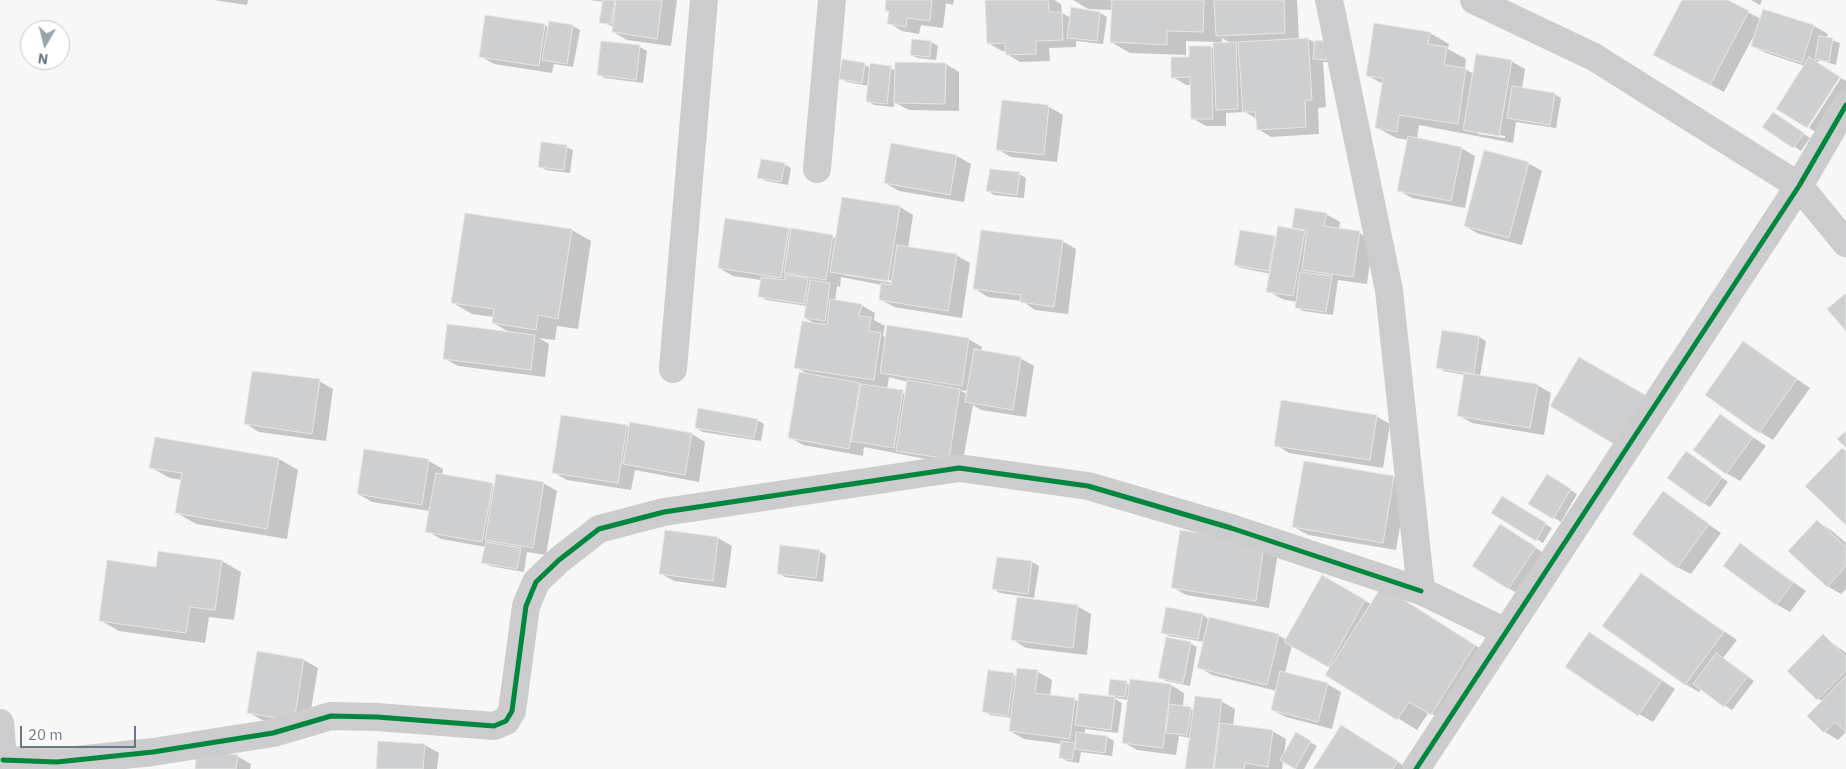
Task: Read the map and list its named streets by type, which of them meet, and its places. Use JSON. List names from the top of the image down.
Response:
{
  "scale_bar": "20 m",
  "north": "bottom"
}
